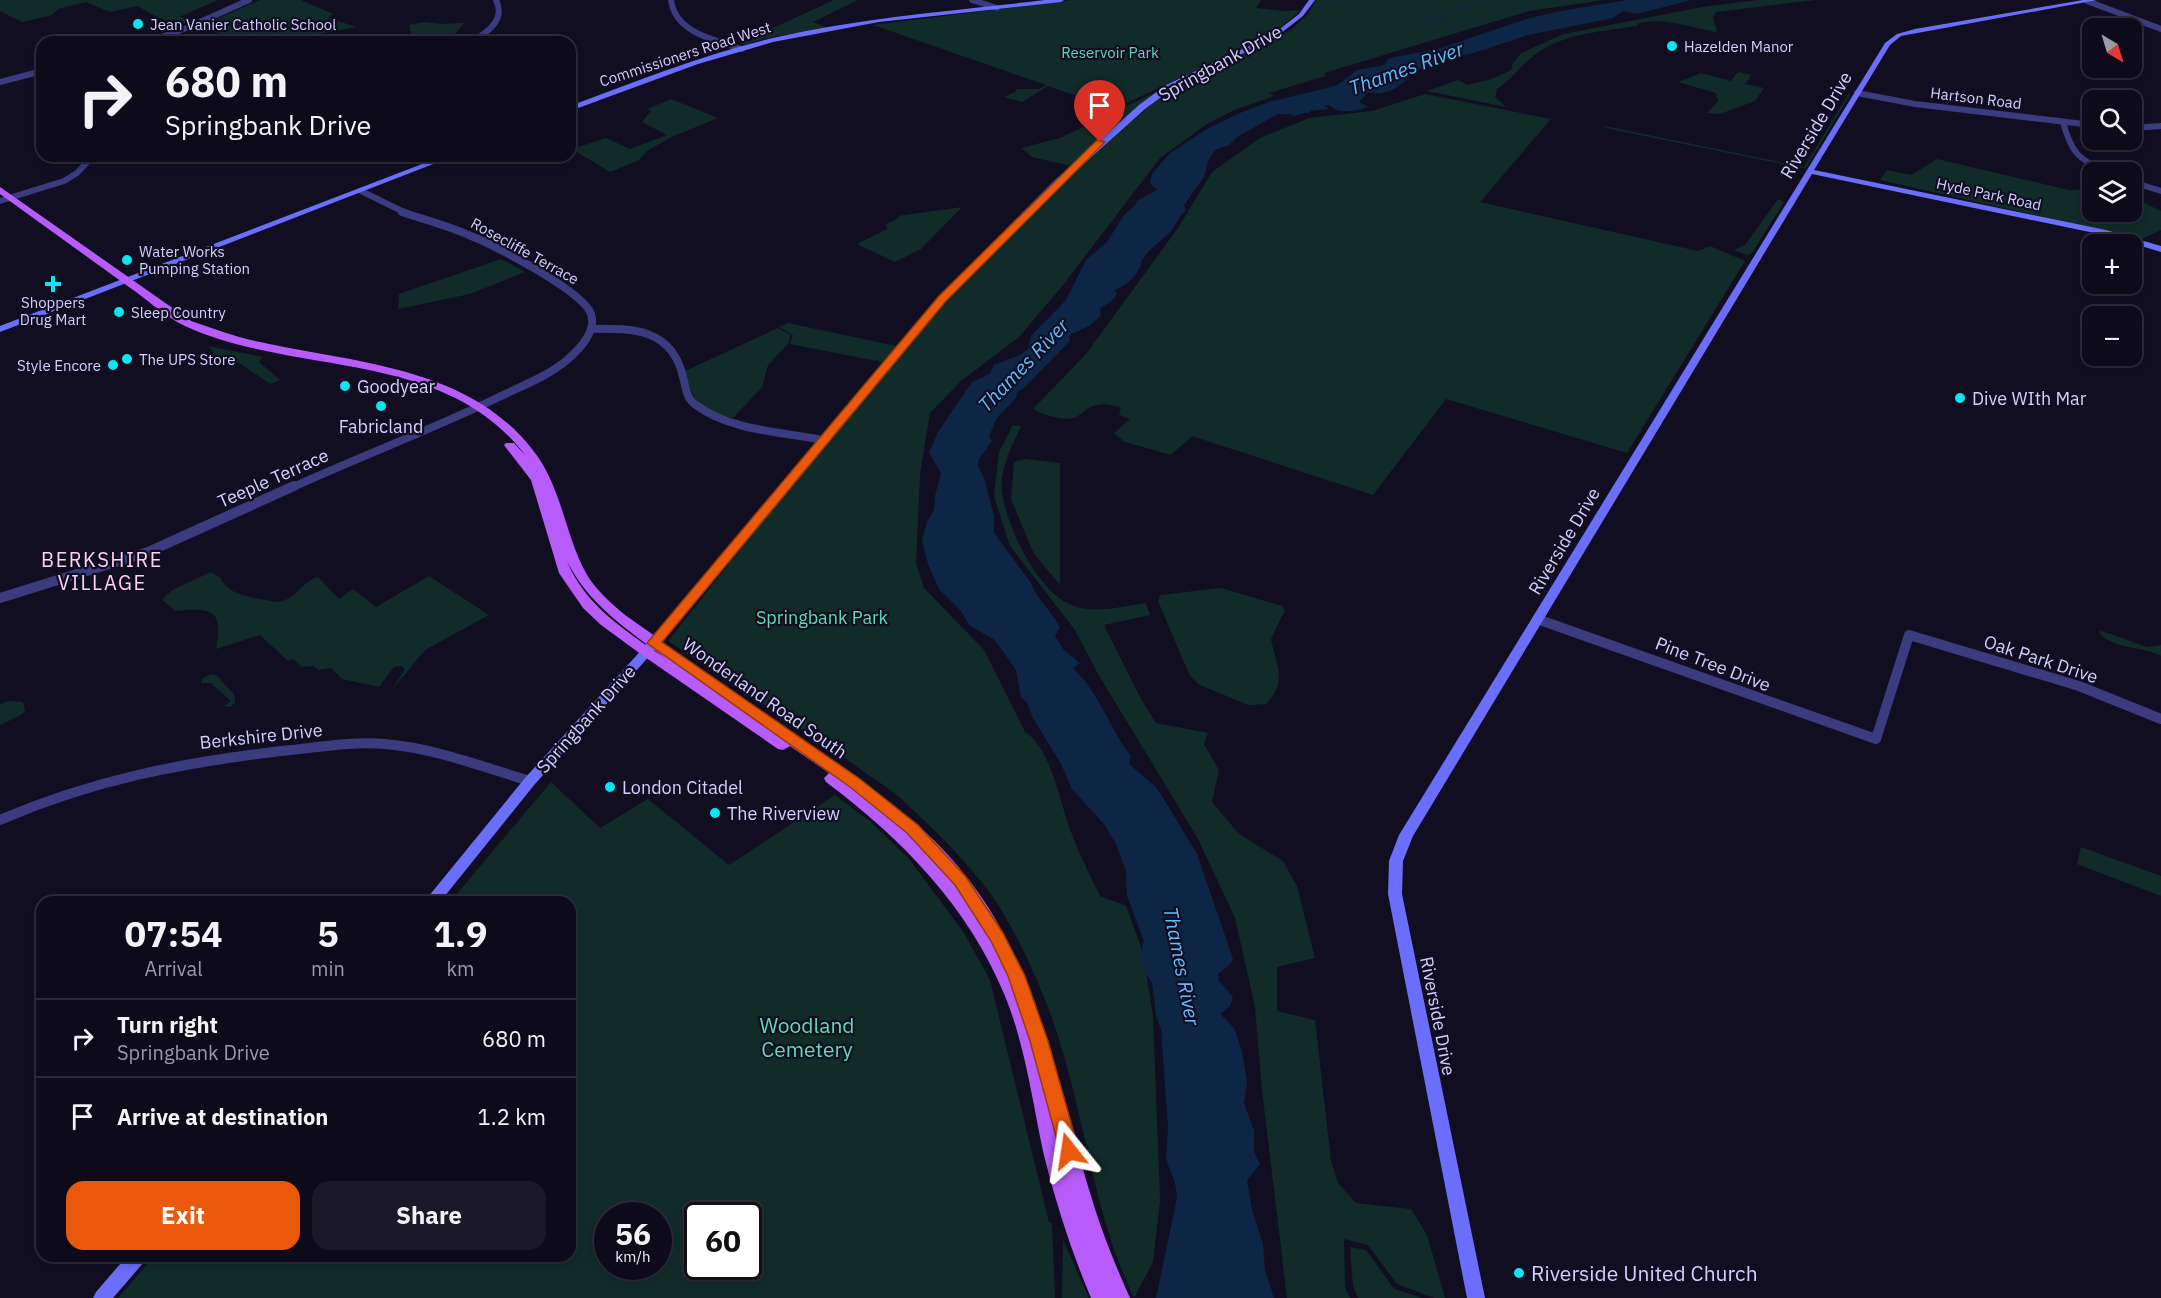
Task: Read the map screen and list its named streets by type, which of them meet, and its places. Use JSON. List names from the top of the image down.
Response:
{
  "streets": {
    "main road": [
      "Commissioners Road West",
      "Springbank Drive",
      "Riverside Drive",
      "Hyde Park Road",
      "Wonderland Road South"
    ],
    "street": [
      "Hartson Road",
      "Rosecliffe Terrace",
      "Teeple Terrace",
      "Oak Park Drive",
      "Pine Tree Drive",
      "Berkshire Drive"
    ]
  },
  "crossings": [
    ["Springbank Drive", "Wonderland Road South"],
    ["Springbank Drive", "Berkshire Drive"],
    ["Hartson Road", "Riverside Drive"],
    ["Riverside Drive", "Hyde Park Road"],
    ["Riverside Drive", "Pine Tree Drive"],
    ["Teeple Terrace", "Wonderland Road South"],
    ["Oak Park Drive", "Pine Tree Drive"]
  ],
  "districts": ["BERKSHIRE VILLAGE"],
  "water": ["Thames River"],
  "parks": ["Reservoir Park", "Springbank Park", "Woodland Cemetery"],
  "places": {
    "other": [
      "Jean Vanier Catholic School",
      "Hazelden Manor",
      "Water Works Pumping Station",
      "Sleep Country",
      "The UPS Store",
      "Style Encore",
      "Goodyear",
      "Dive WIth Mar",
      "Fabricland",
      "London Citadel",
      "The Riverview",
      "Riverside United Church"
    ],
    "health": ["Shoppers Drug Mart"]
  },
  "north": "bottom right",
  "page": {
    "map_buttons": ["+", "−"],
    "turn": ["680 m", "Springbank Drive"],
    "eta": [
      "07:54",
      "Arrival",
      "5",
      "min",
      "1.9",
      "km"
    ],
    "list": [
      {
        "name": "Turn right",
        "note": "Springbank Drive",
        "value": "680 m"
      },
      {
        "name": "Arrive at destination",
        "value": "1.2 km"
      }
    ],
    "buttons": ["Exit", "Share"],
    "speed": "56 km/h",
    "limit": "60"
  }
}
